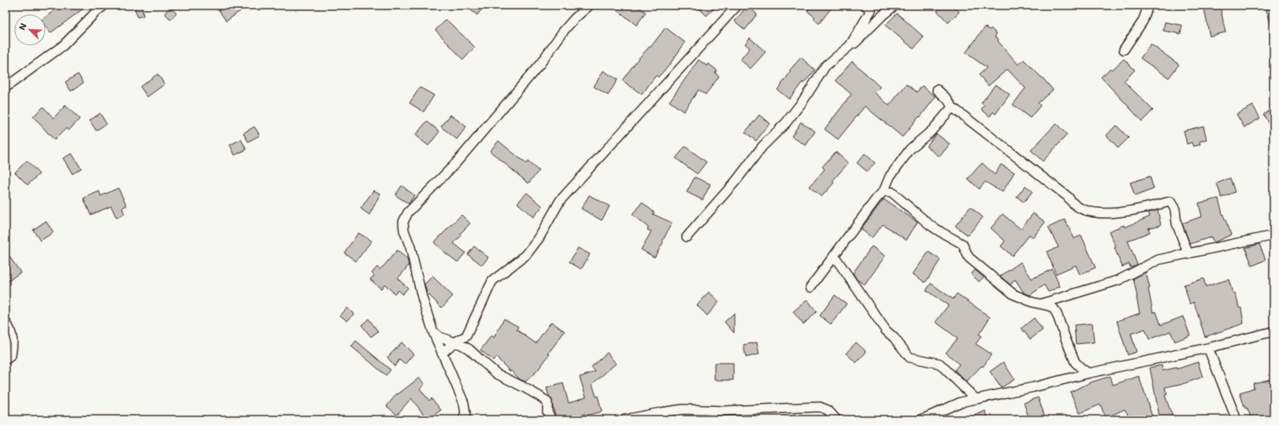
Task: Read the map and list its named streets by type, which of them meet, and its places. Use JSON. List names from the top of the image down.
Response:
{
  "north": "top left"
}
